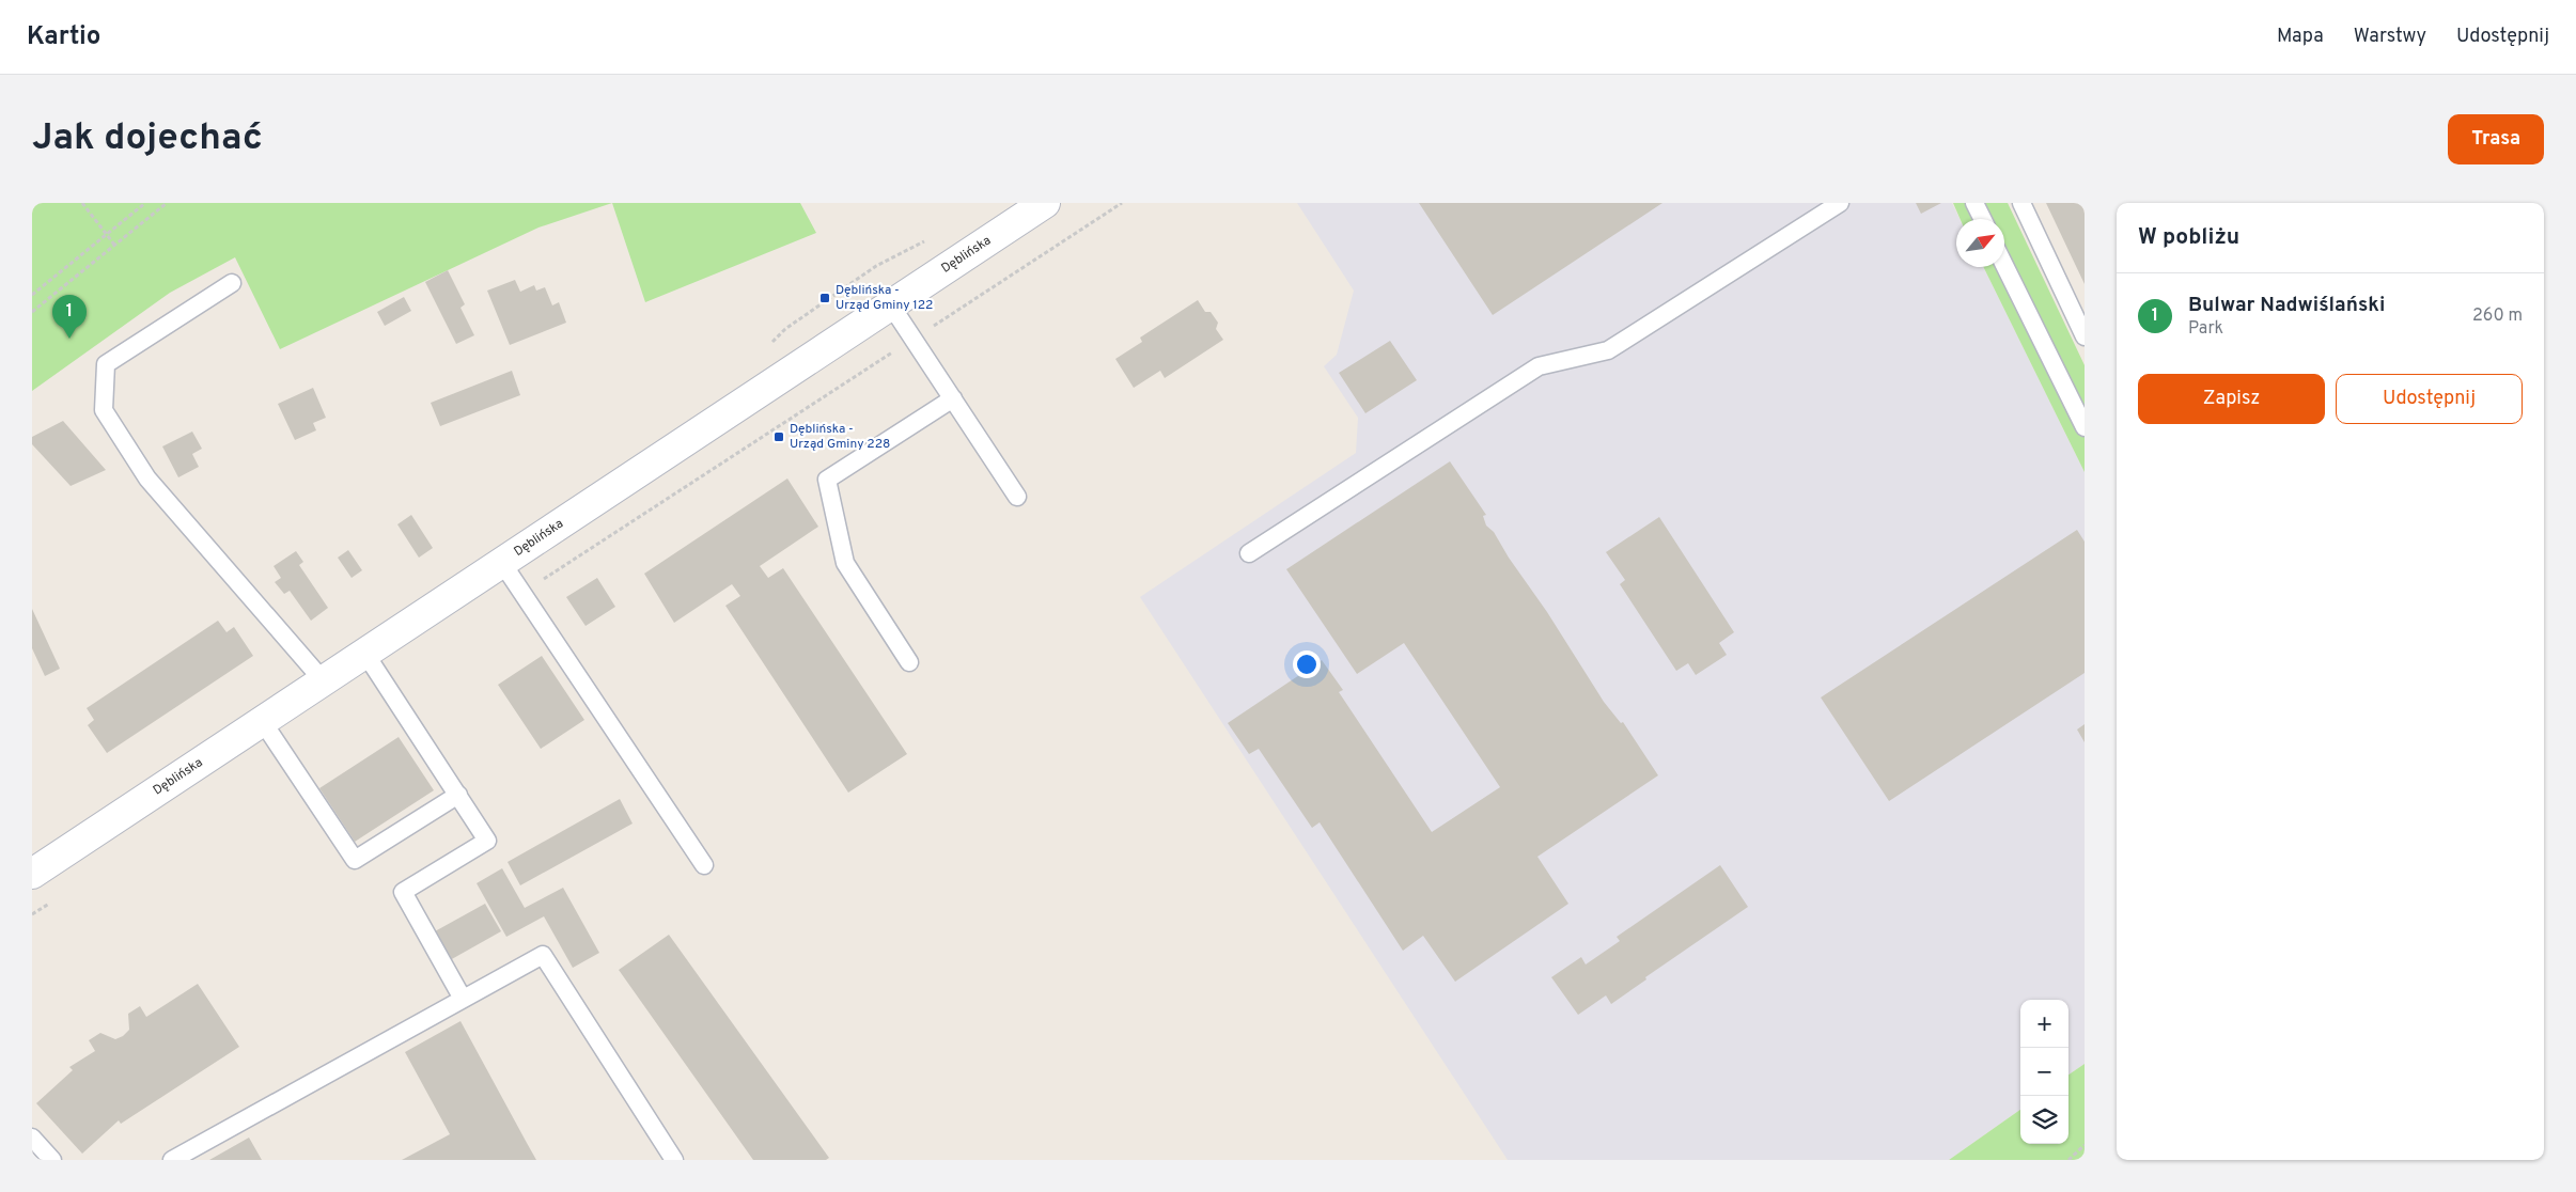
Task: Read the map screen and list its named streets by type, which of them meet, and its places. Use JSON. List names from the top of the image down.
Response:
{
  "streets": {
    "main road": ["Dęblińska"]
  },
  "places": {
    "transit": ["Dęblińska - Urząd Gminy 122", "Dęblińska - Urząd Gminy 228"]
  },
  "north": "top right",
  "page": {
    "header": "Kartio",
    "nav": ["Mapa", "Warstwy", "Udostępnij"],
    "buttons": [
      "Trasa",
      ["Zapisz", "Udostępnij"]
    ],
    "title": "Jak dojechać",
    "heading": "W pobliżu",
    "list": [
      {
        "mark": "1",
        "name": "Bulwar Nadwiślański",
        "note": "Park",
        "value": "260 m"
      }
    ],
    "pins": "1",
    "map_buttons": ["+", "−"]
  }
}
